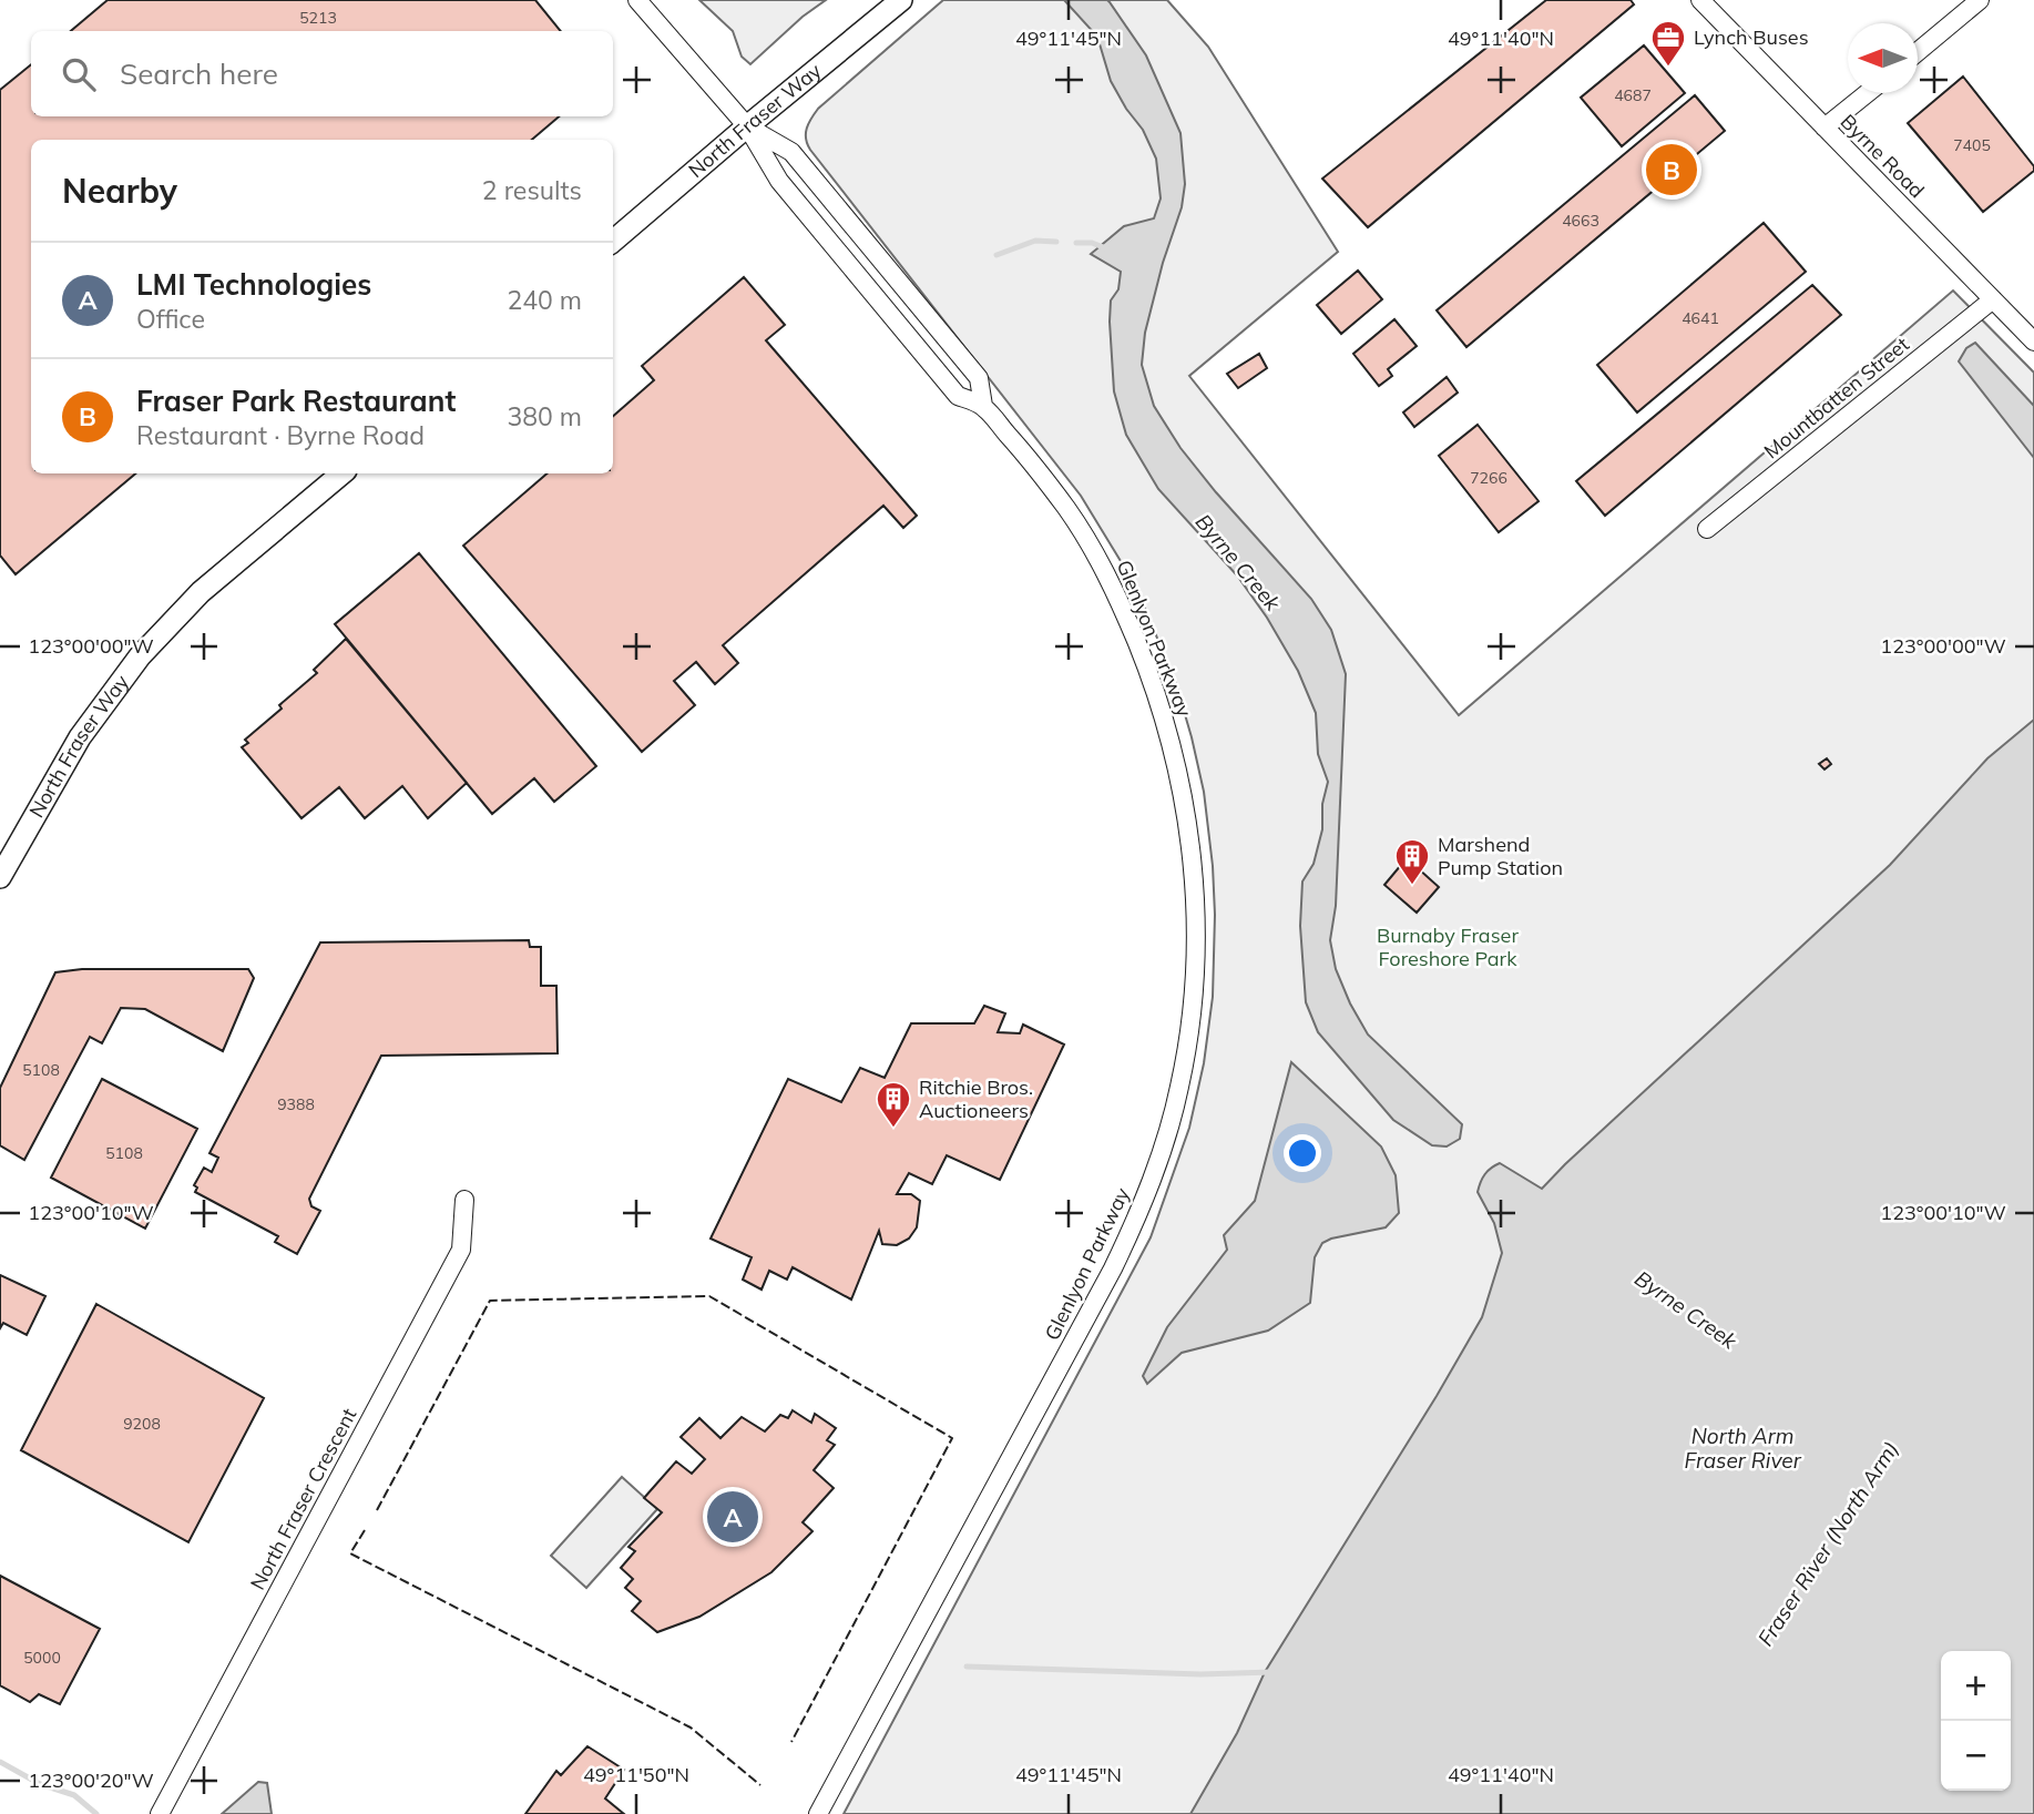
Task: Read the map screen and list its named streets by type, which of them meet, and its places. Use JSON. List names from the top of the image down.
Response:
{
  "streets": {
    "street": [
      "North Fraser Way",
      "Byrne Road",
      "Mountbatten Street",
      "Glenlyon Parkway",
      "North Fraser Crescent"
    ]
  },
  "crossings": [
    ["North Fraser Way", "Glenlyon Parkway"],
    ["Byrne Road", "Mountbatten Street"]
  ],
  "water": ["Byrne Creek", "North Arm Fraser River", "Fraser River (North Arm)"],
  "parks": ["Burnaby Fraser Foreshore Park"],
  "places": {
    "office": ["Lynch Buses"],
    "building": ["Marshend Pump Station", "Ritchie Bros. Auctioneers"]
  },
  "house_numbers": [
    "5213",
    "4687",
    "7405",
    "4663",
    "4641",
    "7266",
    "5108",
    "9388",
    "5108",
    "9208",
    "5000"
  ],
  "north": "left",
  "page": {
    "search": "Search here",
    "pins": ["B", "A"],
    "heading": ["Nearby", "2 results"],
    "list": [
      {
        "mark": "A",
        "name": "LMI Technologies",
        "note": "Office",
        "value": "240 m"
      },
      {
        "mark": "B",
        "name": "Fraser Park Restaurant",
        "note": "Restaurant · Byrne Road",
        "value": "380 m"
      }
    ],
    "map_buttons": ["+", "−"]
  },
  "coordinates": [
    "49°11'45\"N",
    "49°11'40\"N",
    "123°00'00\"W",
    "123°00'10\"W",
    "49°11'50\"N",
    "123°00'20\"W"
  ]
}
